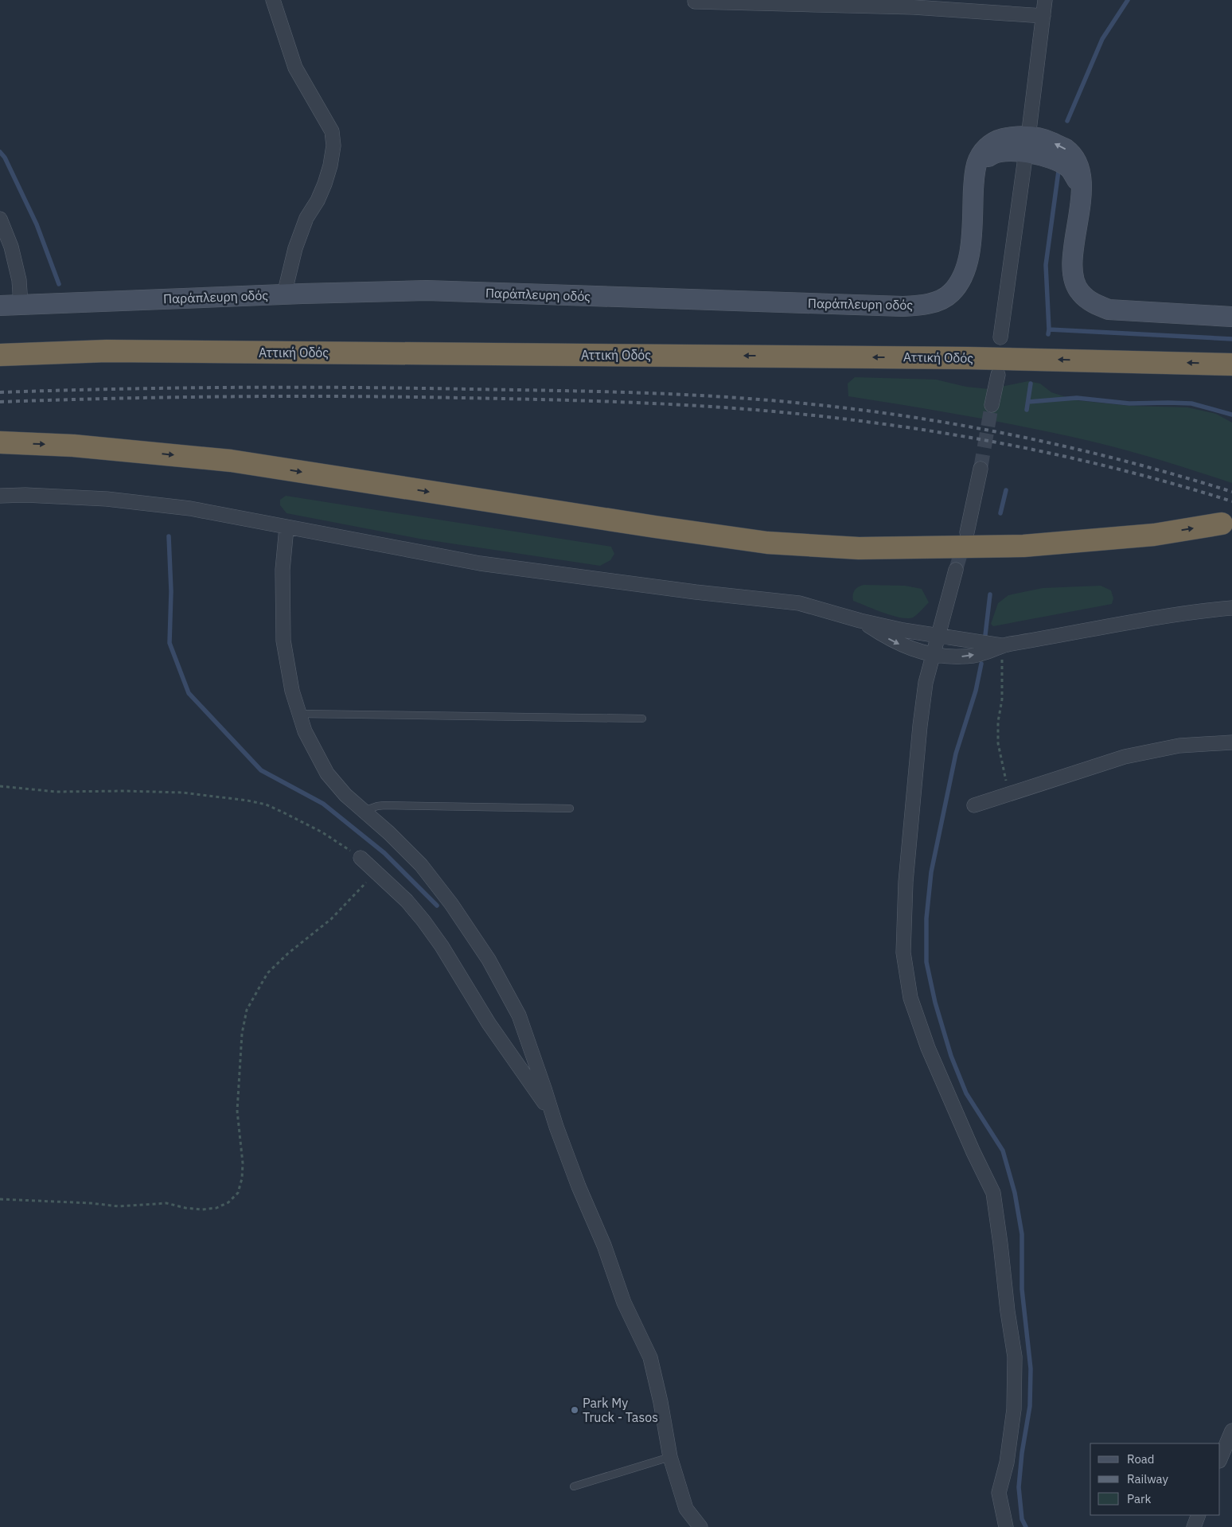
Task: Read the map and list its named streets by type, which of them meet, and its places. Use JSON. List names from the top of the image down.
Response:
{
  "streets": {
    "highway": ["Αττική Οδός"],
    "street": ["Παράπλευρη οδός"]
  },
  "places": ["Park My Truck - Tasos"],
  "legend": ["Road", "Railway", "Park"]
}
